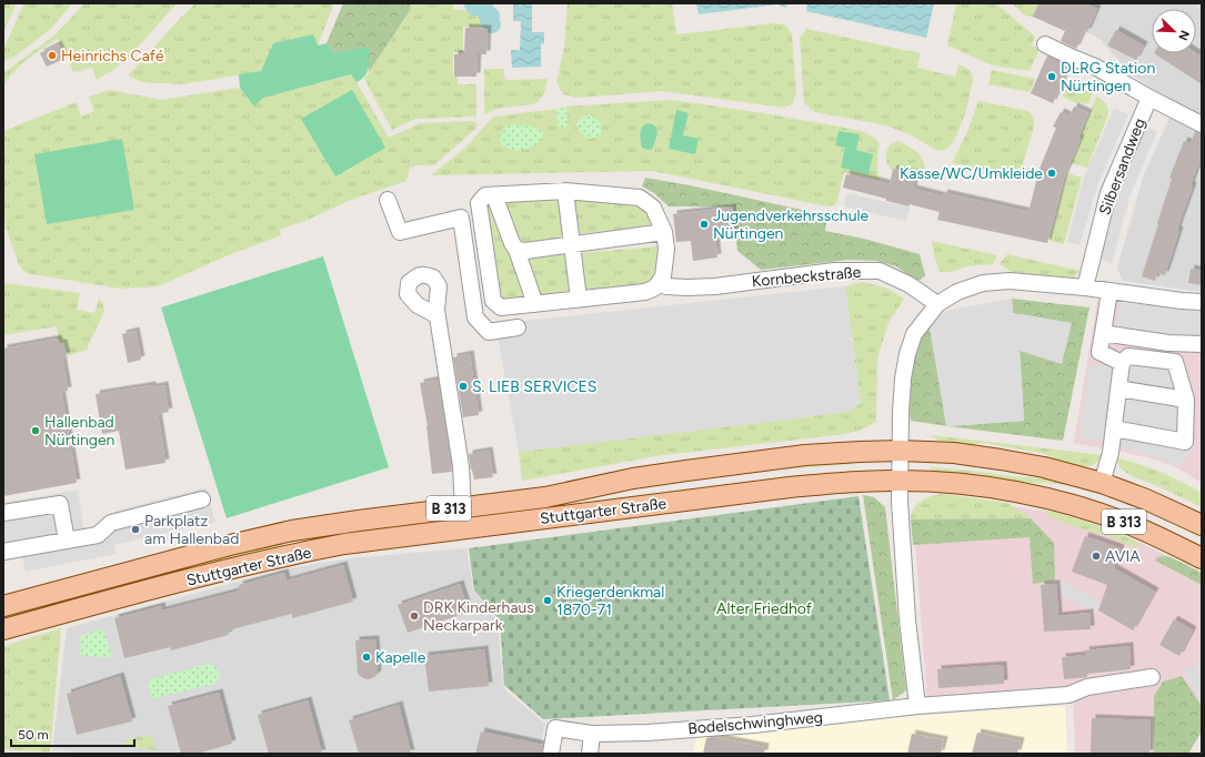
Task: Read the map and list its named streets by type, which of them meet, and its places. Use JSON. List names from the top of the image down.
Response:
{
  "streets": {
    "main road": ["B 313", "Stuttgarter Straße"],
    "street": ["Silbersandweg", "Kornbeckstraße", "Bodelschwinghweg"]
  },
  "parks": ["Alter Friedhof"],
  "places": [
    "Heinrichs Café",
    "DLRG Station Nürtingen",
    "Kasse/WC/Umkleide",
    "Jugendverkehrsschule Nürtingen",
    "S. LIEB SERVICES",
    "Hallenbad Nürtingen",
    "Parkplatz am Hallenbad",
    "AVIA",
    "Kriegerdenkmal 1870-71",
    "DRK Kinderhaus Neckarpark",
    "Kapelle"
  ],
  "scale_bar": "50 m",
  "north": "bottom right"
}
